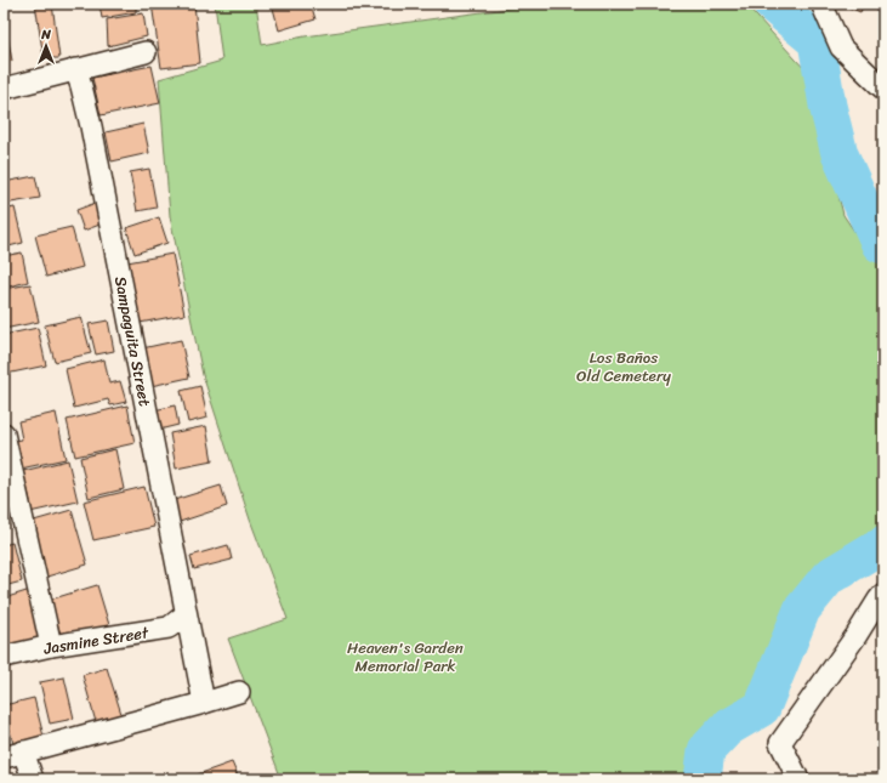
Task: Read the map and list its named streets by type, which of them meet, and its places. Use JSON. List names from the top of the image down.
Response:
{
  "streets": {
    "street": ["Sampaguita Street", "Jasmine Street"]
  },
  "crossings": [
    ["Sampaguita Street", "Jasmine Street"]
  ],
  "parks": ["Los Baños Old Cemetery", "Heaven's Garden Memorial Park"],
  "north": "top"
}
